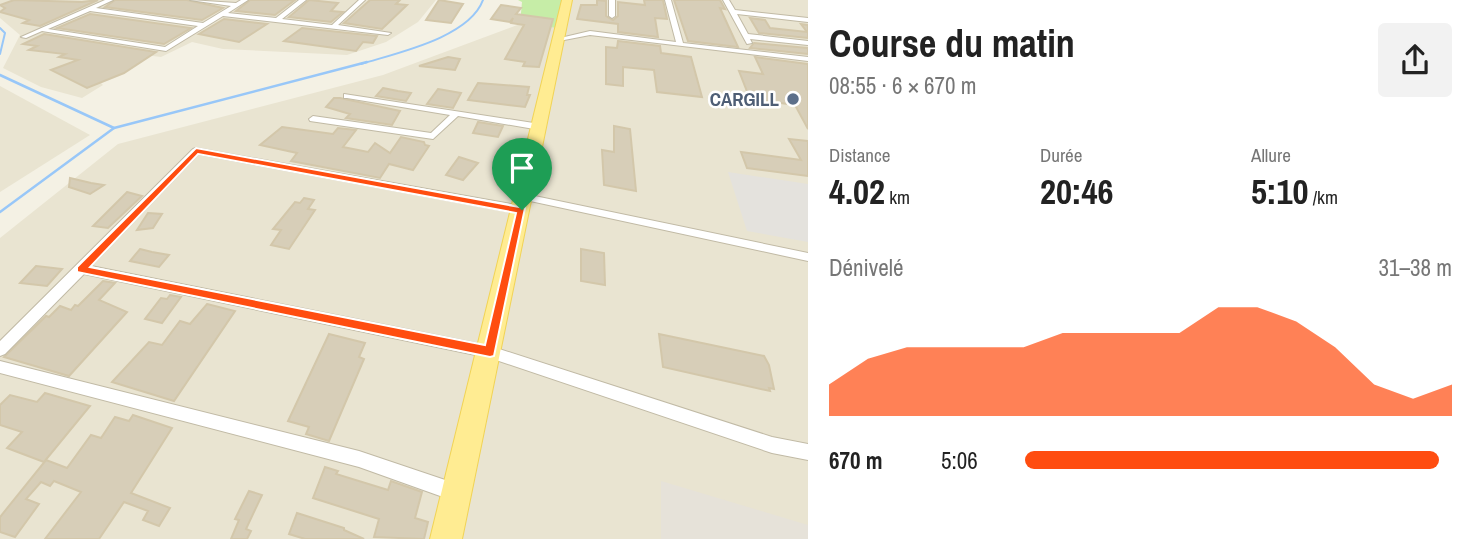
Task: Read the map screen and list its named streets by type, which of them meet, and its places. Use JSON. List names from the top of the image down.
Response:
{
  "places": ["CARGILL"],
  "page": {
    "heading": ["Course du matin", "08:55 · 6 × 670 m"],
    "stats": [
      ["Distance", "4.02 km"],
      ["Durée", "20:46"],
      ["Allure", "5:10 /km"]
    ],
    "chart": ["Dénivelé", "31–38 m"],
    "list": [
      {
        "name": "670 m",
        "note": "5:06"
      }
    ]
  }
}
